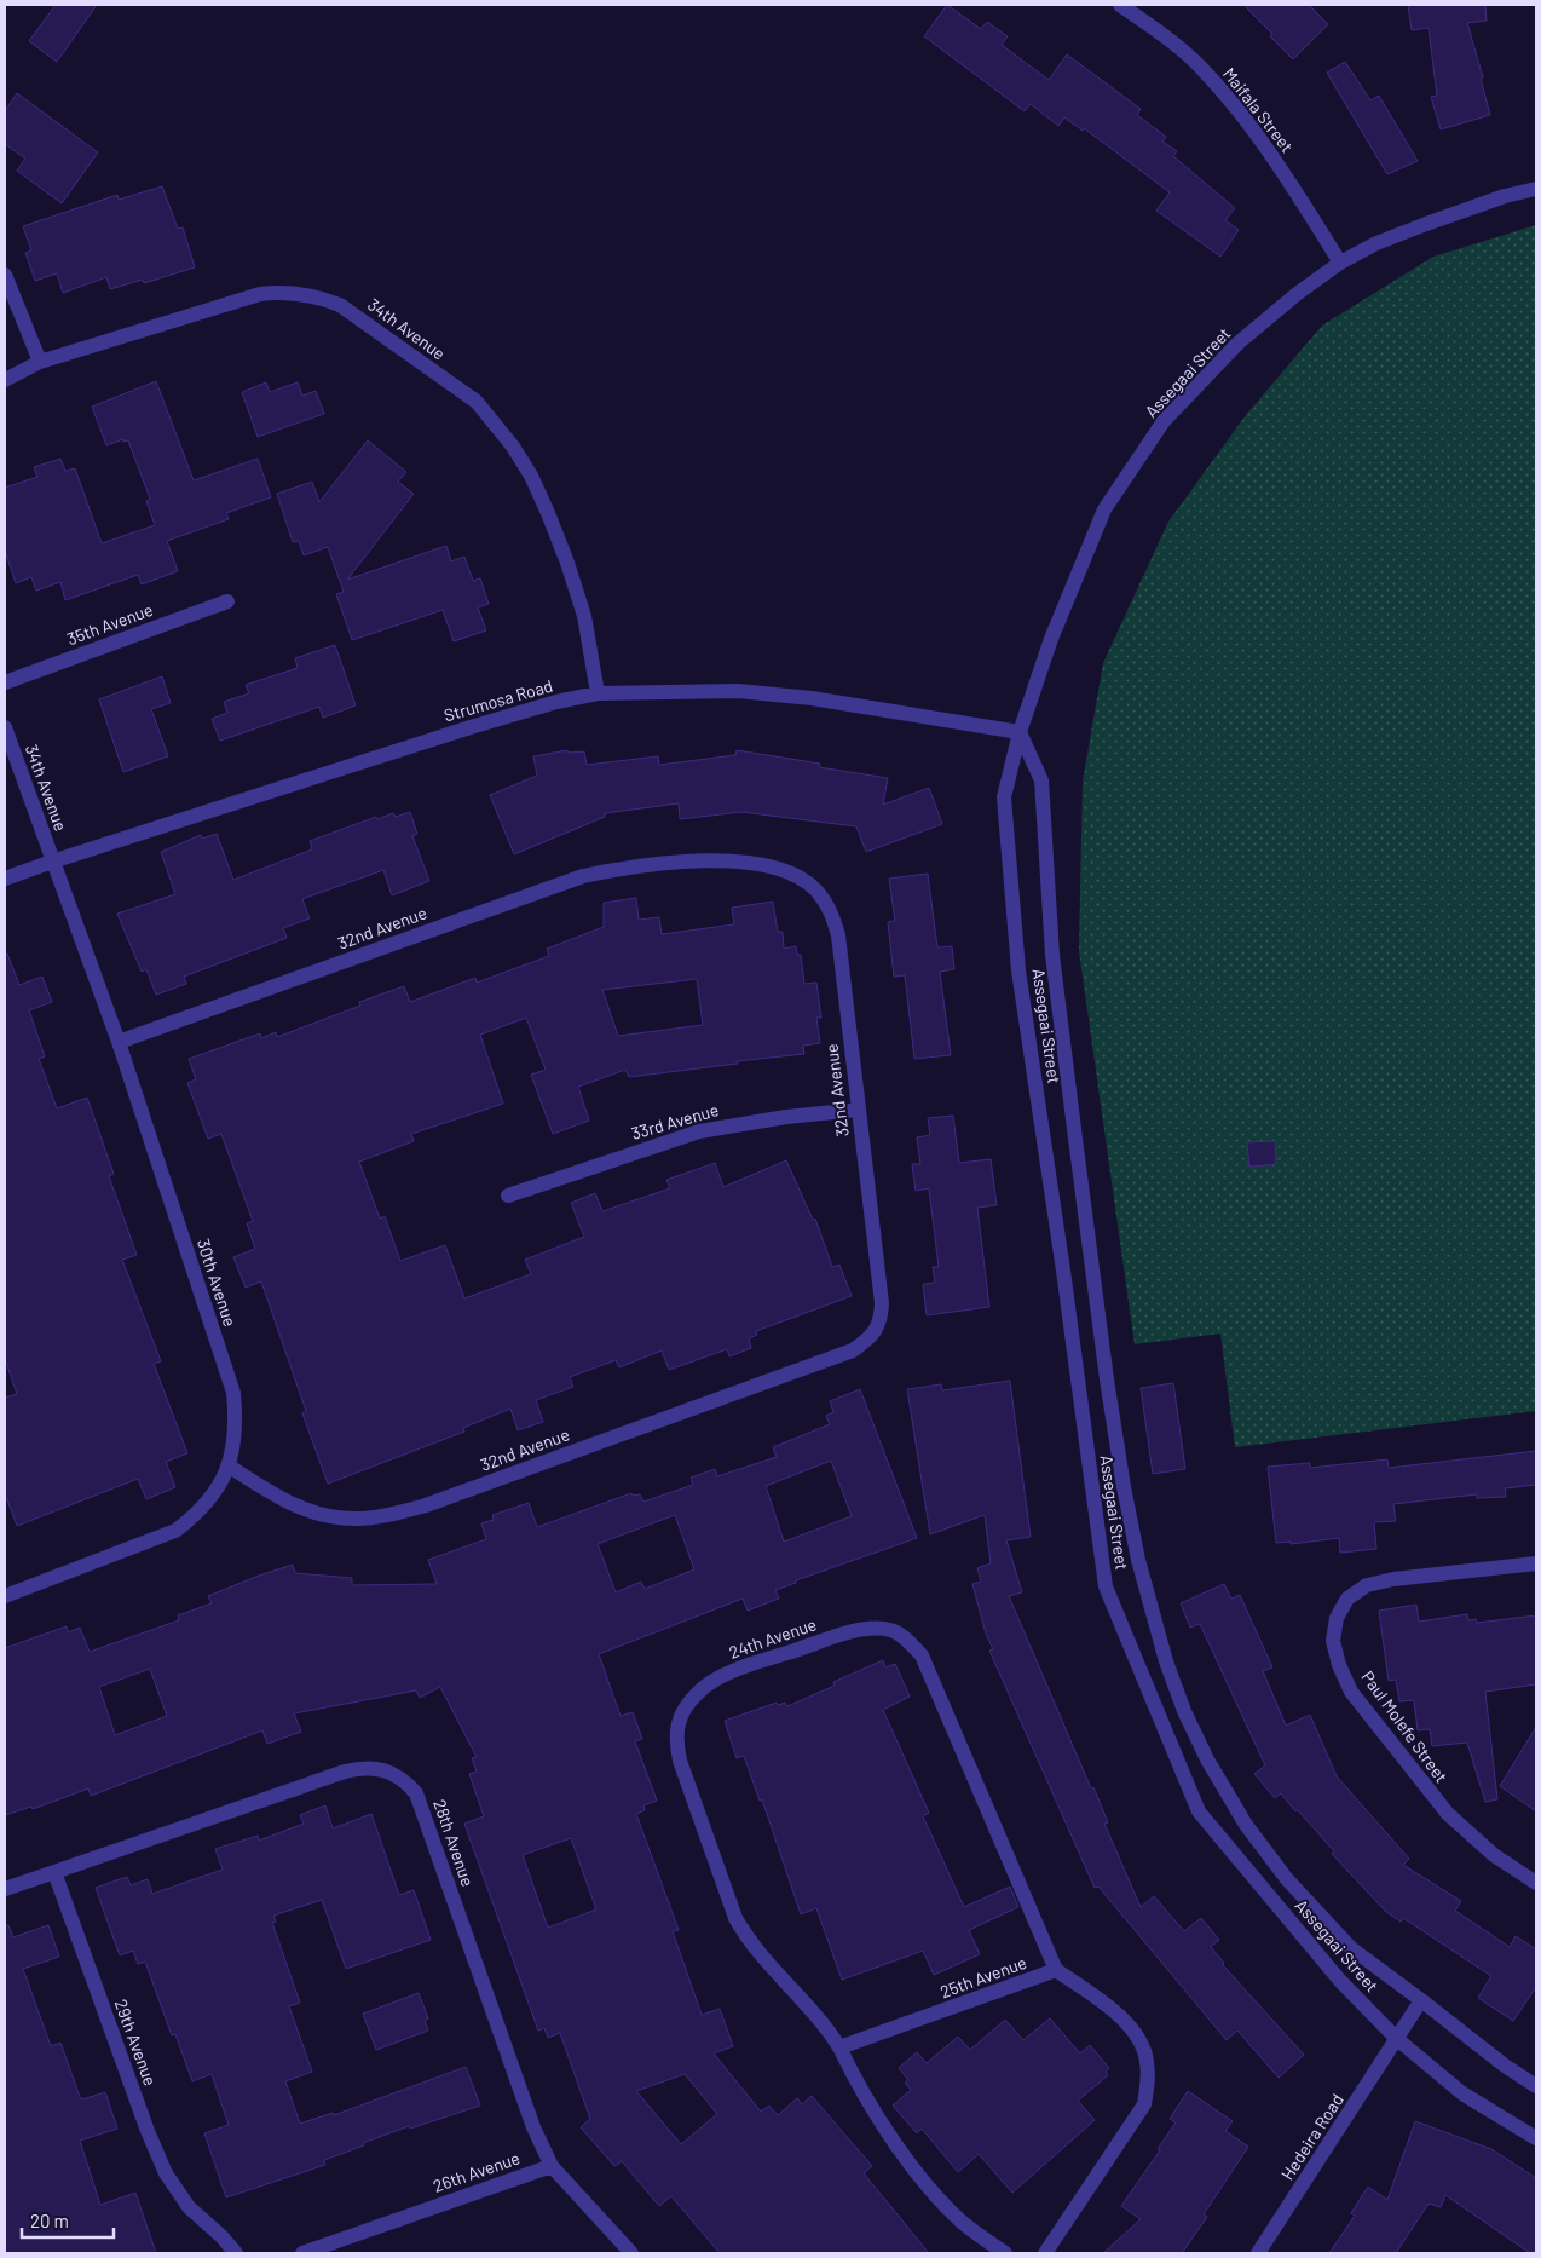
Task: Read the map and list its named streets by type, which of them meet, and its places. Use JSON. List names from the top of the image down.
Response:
{
  "streets": {
    "street": [
      "Maifala Street",
      "34th Avenue",
      "Assegaai Street",
      "35th Avenue",
      "Strumosa Road",
      "32nd Avenue",
      "33rd Avenue",
      "30th Avenue",
      "24th Avenue",
      "Paul Molefe Street",
      "28th Avenue",
      "25th Avenue",
      "29th Avenue",
      "Hedeira Road",
      "26th Avenue"
    ]
  },
  "crossings": [
    ["Maifala Street", "Assegaai Street"],
    ["34th Avenue", "Strumosa Road"],
    ["34th Avenue", "30th Avenue"],
    ["Assegaai Street", "Strumosa Road"],
    ["Assegaai Street", "Hedeira Road"],
    ["Strumosa Road", "30th Avenue"],
    ["32nd Avenue", "33rd Avenue"],
    ["32nd Avenue", "30th Avenue"],
    ["24th Avenue", "25th Avenue"],
    ["28th Avenue", "29th Avenue"],
    ["28th Avenue", "26th Avenue"]
  ],
  "scale_bar": "20 m"
}
